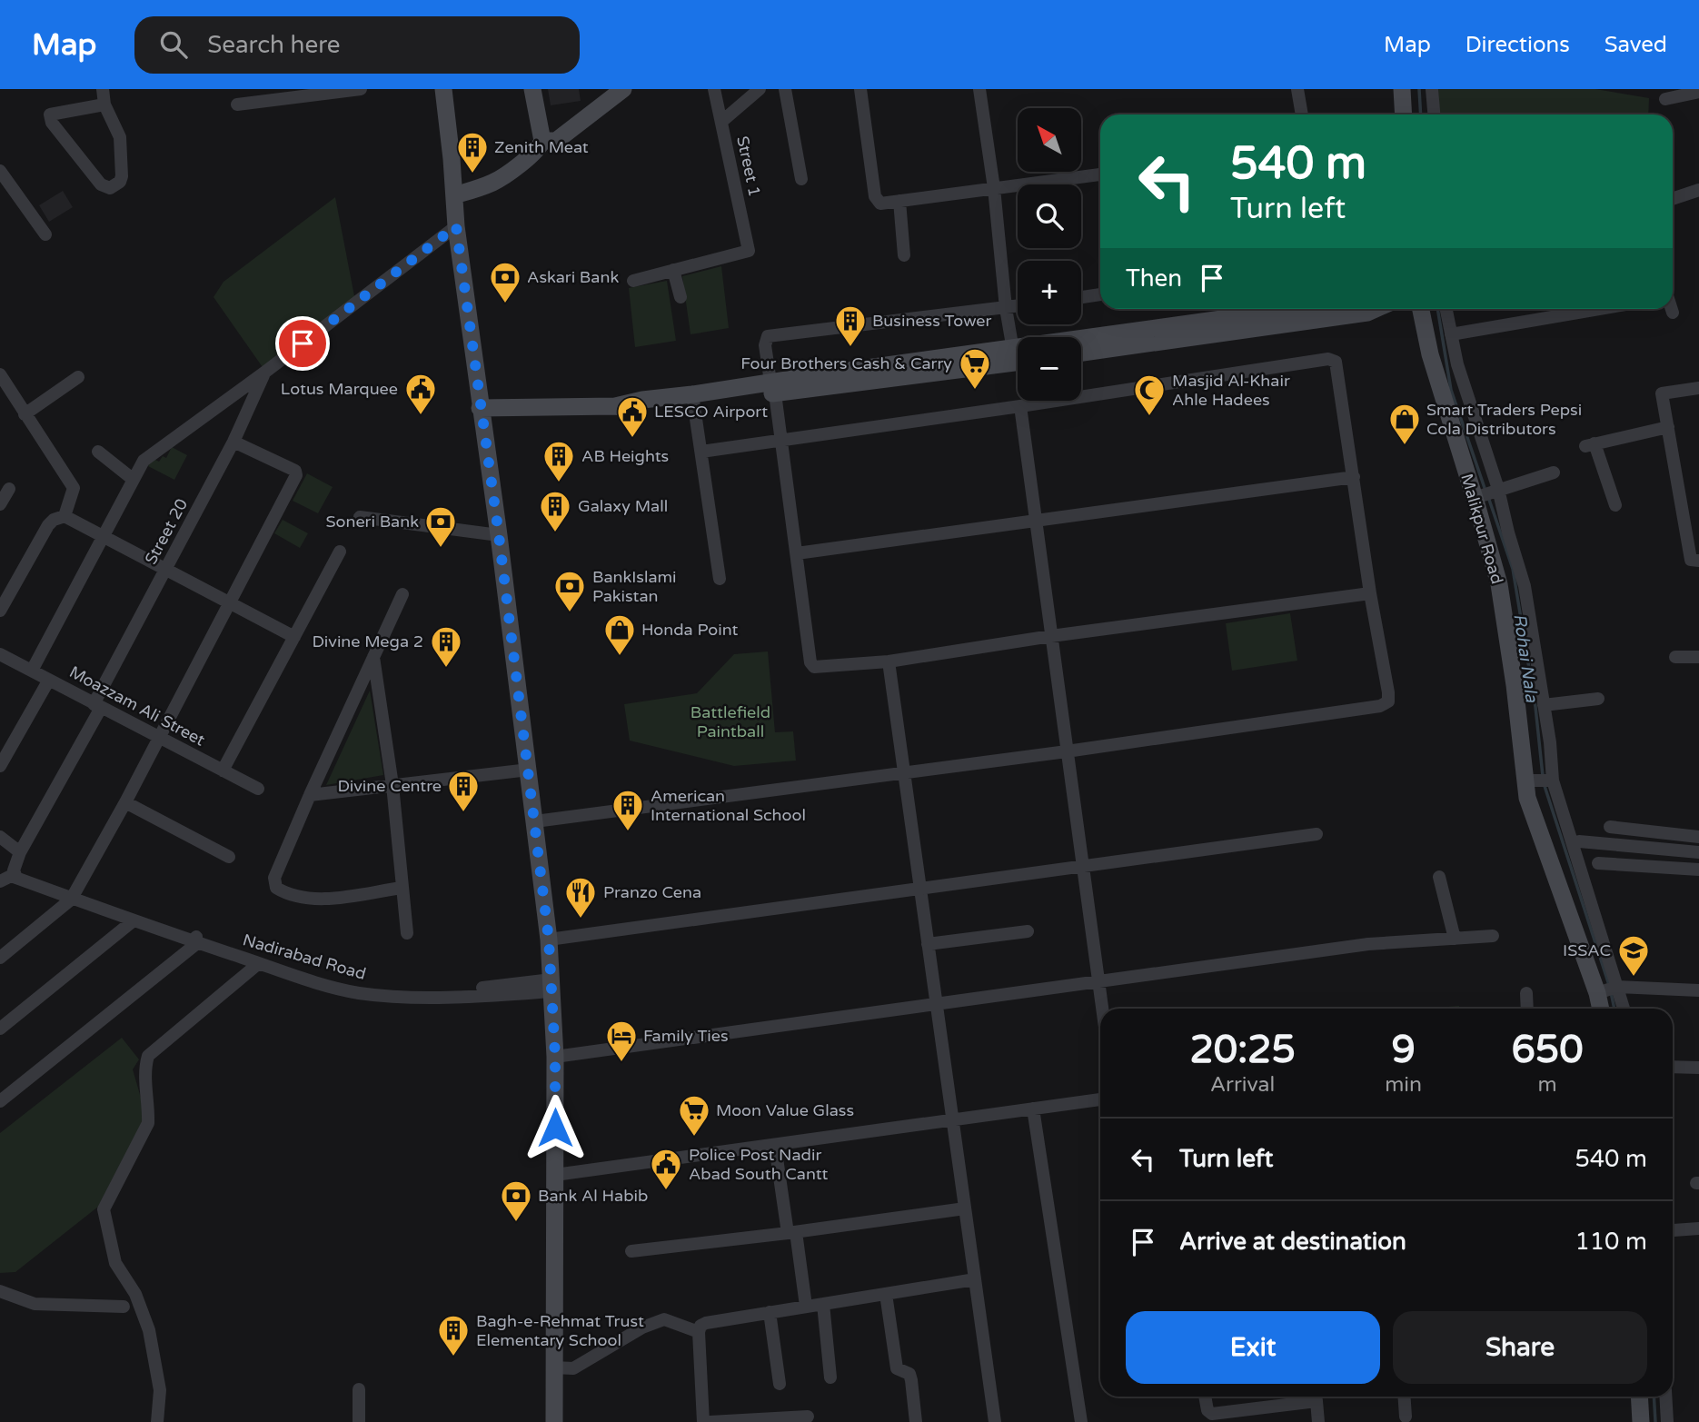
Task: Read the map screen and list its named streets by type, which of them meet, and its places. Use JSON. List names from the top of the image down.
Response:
{
  "streets": {
    "street": [
      "Street 1",
      "Malikpur Road",
      "Street 20",
      "Moazzam Ali Street",
      "Nadirabad Road"
    ]
  },
  "crossings": [
    ["Street 20", "Moazzam Ali Street"]
  ],
  "water": ["Rohai Nala"],
  "parks": ["Battlefield Paintball"],
  "places": {
    "building": [
      "Zenith Meat",
      "Business Tower",
      "AB Heights",
      "Galaxy Mall",
      "Divine Mega 2",
      "Divine Centre",
      "American International School",
      "Bagh-e-Rehmat Trust Elementary School"
    ],
    "bank": [
      "Askari Bank",
      "Soneri Bank",
      "BankIslami Pakistan",
      "Bank Al Habib"
    ],
    "supermarket": ["Four Brothers Cash & Carry", "Moon Value Glass"],
    "public building": ["Lotus Marquee", "LESCO Airport", "Police Post Nadir Abad South Cantt"],
    "mosque": ["Masjid Al-Khair Ahle Hadees"],
    "shop": ["Smart Traders Pepsi Cola Distributors", "Honda Point"],
    "restaurant": ["Pranzo Cena"],
    "school or university": ["ISSAC"],
    "hotel": ["Family Ties"]
  },
  "north": "top left",
  "page": {
    "header": "Map",
    "search": "Search here",
    "nav": ["Map", "Directions", "Saved"],
    "map_buttons": ["+", "−"],
    "turn": ["540 m", "Turn left"],
    "then": "Then",
    "eta": [
      "20:25",
      "Arrival",
      "9",
      "min",
      "650",
      "m"
    ],
    "list": [
      {
        "name": "Turn left",
        "value": "540 m"
      },
      {
        "name": "Arrive at destination",
        "value": "110 m"
      }
    ],
    "buttons": ["Exit", "Share"]
  }
}
